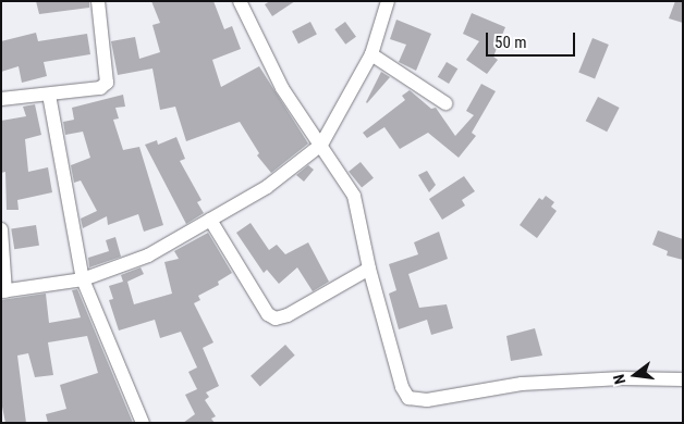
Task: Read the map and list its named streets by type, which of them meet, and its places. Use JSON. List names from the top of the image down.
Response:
{
  "scale_bar": "50 m",
  "north": "left"
}
